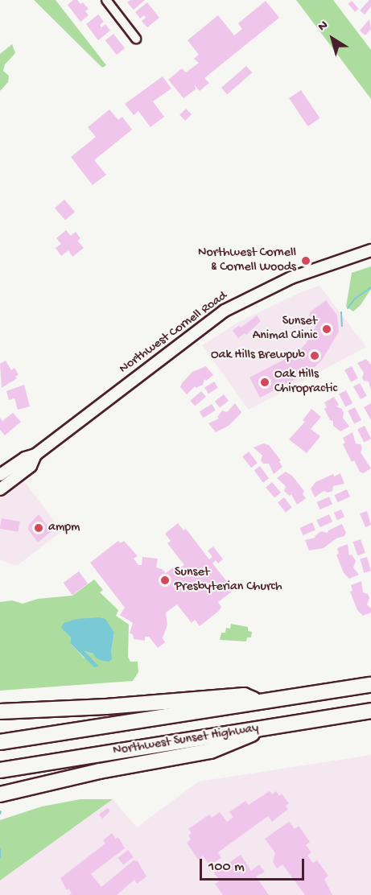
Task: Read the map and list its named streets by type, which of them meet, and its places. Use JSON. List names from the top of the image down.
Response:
{
  "streets": {
    "highway": ["Northwest Sunset Highway"],
    "main road": ["Northwest Cornell Road"]
  },
  "places": [
    "Northwest Cornell & Cornell Woods",
    "Sunset Animal Clinic",
    "Oak Hills Brewpub",
    "Oak Hills Chiropractic",
    "ampm",
    "Sunset Presbyterian Church"
  ],
  "scale_bar": "100 m",
  "north": "top left"
}
